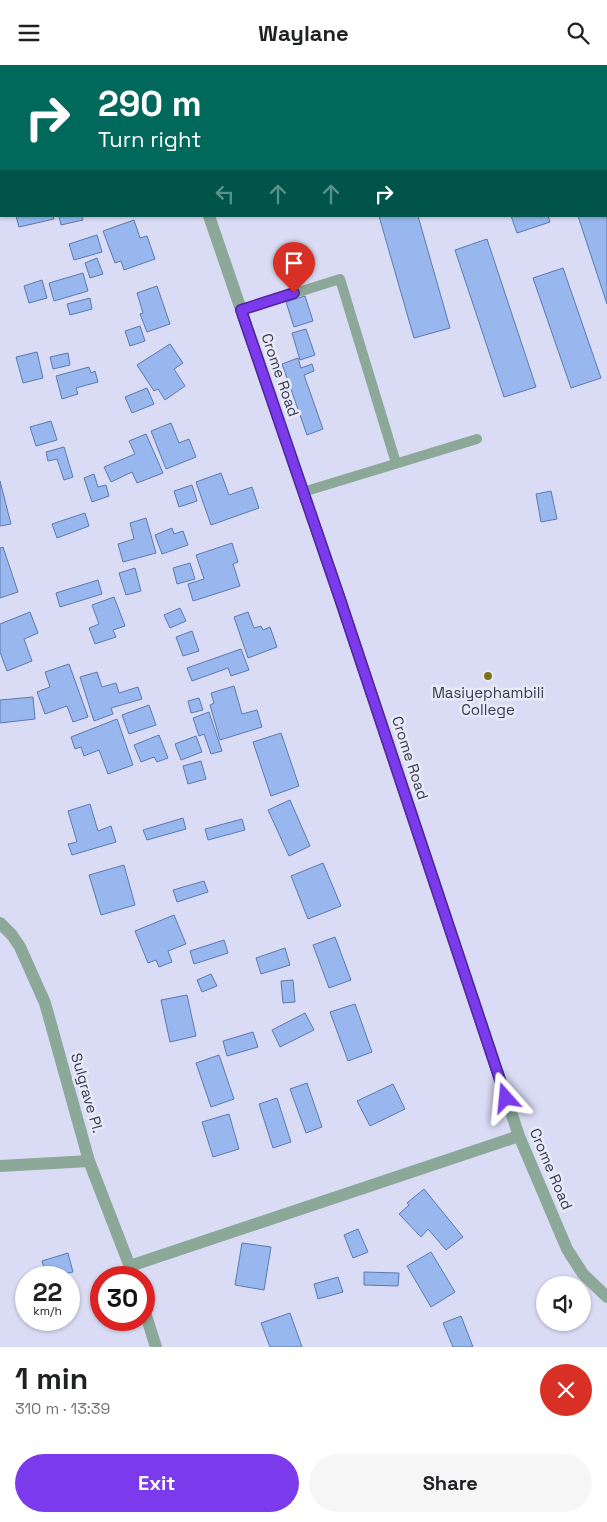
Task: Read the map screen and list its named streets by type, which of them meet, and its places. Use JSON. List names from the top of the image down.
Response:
{
  "streets": {
    "street": ["Crome Road", "Sulgrave Pl."]
  },
  "places": ["Masiyephambili College"],
  "page": {
    "header": "Waylane",
    "turn": ["290 m", "Turn right"],
    "speed": "22 km/h",
    "limit": "30",
    "heading": ["1 min", "310 m · 13:39"],
    "buttons": ["Exit", "Share"]
  }
}
